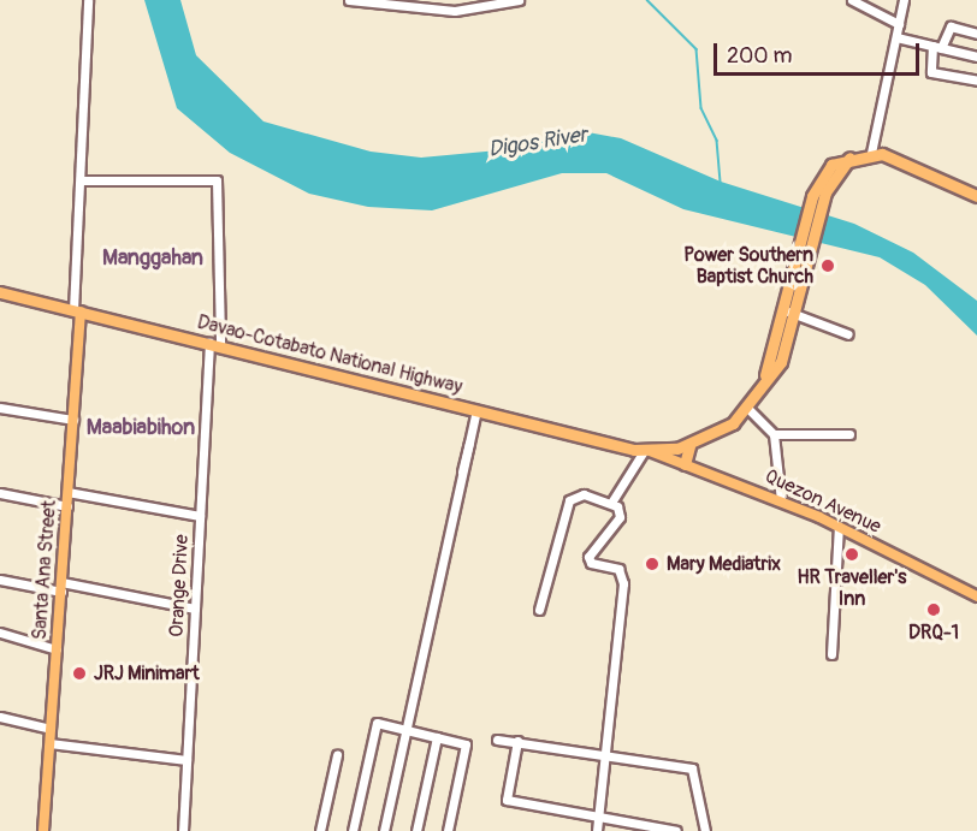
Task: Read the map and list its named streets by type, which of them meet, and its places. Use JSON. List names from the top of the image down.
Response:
{
  "streets": {
    "highway": ["Davao-Cotabato National Highway"],
    "main road": ["Quezon Avenue", "Santa Ana Street"],
    "street": ["Orange Drive"]
  },
  "crossings": [
    ["Davao-Cotabato National Highway", "Quezon Avenue"],
    ["Davao-Cotabato National Highway", "Santa Ana Street"],
    ["Davao-Cotabato National Highway", "Orange Drive"]
  ],
  "districts": ["Manggahan", "Maabiabihon"],
  "water": ["Digos River"],
  "places": [
    "Power Southern Baptist Church",
    "HR Traveller's Inn",
    "Mary Mediatrix",
    "DRQ-1",
    "JRJ Minimart"
  ],
  "scale_bar": "200 m"
}
